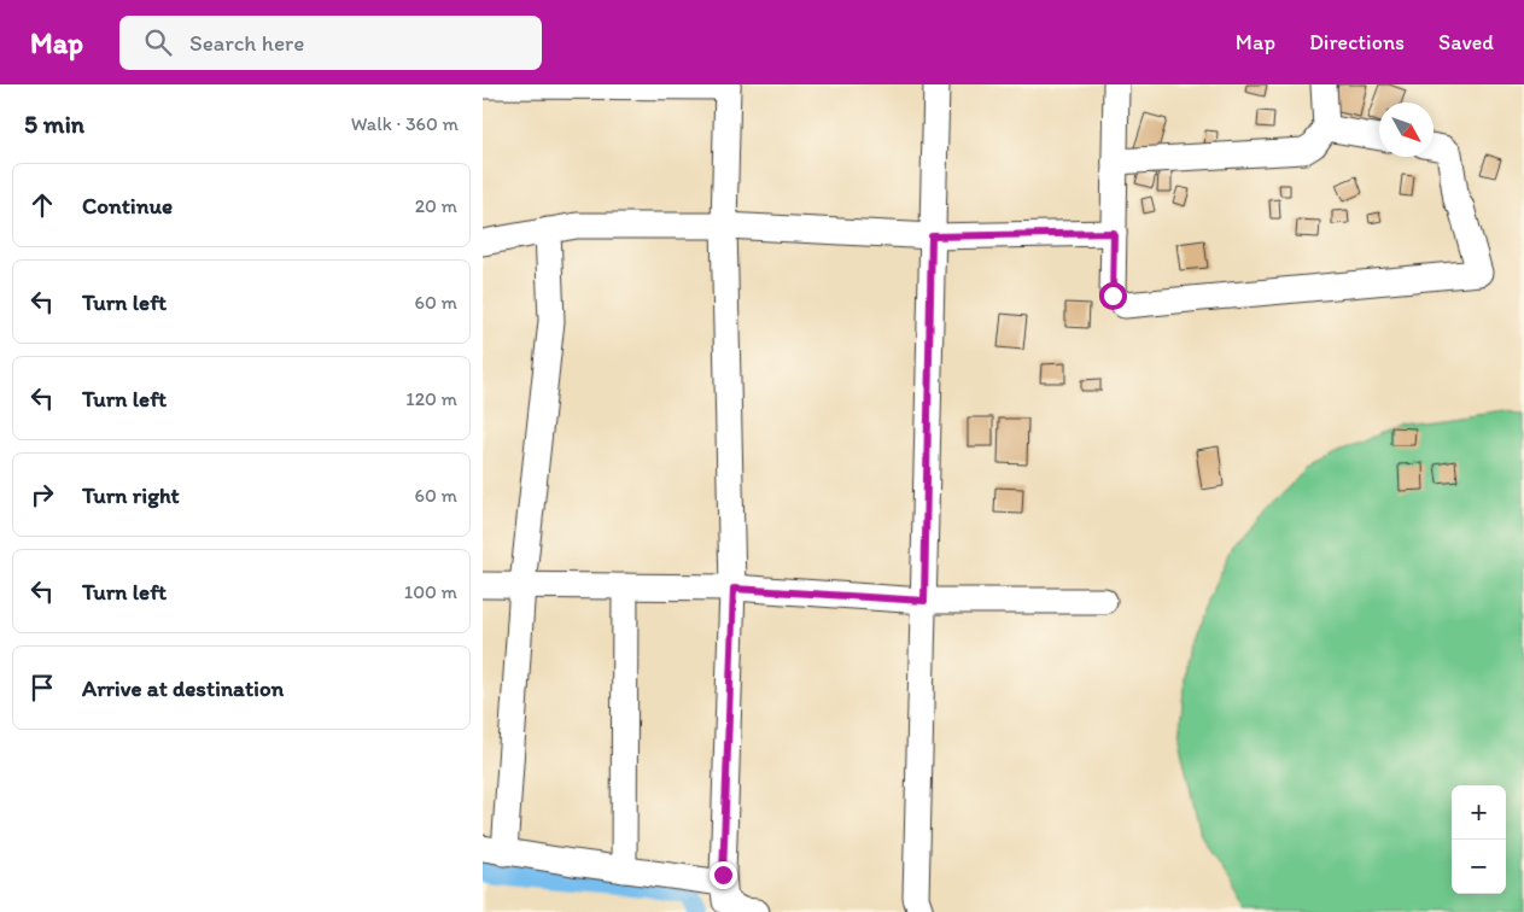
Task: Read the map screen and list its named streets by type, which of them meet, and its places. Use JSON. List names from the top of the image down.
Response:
{
  "north": "bottom right",
  "page": {
    "header": "Map",
    "search": "Search here",
    "nav": ["Map", "Directions", "Saved"],
    "heading": ["5 min", "Walk · 360 m"],
    "list": [
      ["Continue", "20 m"],
      ["Turn left", "60 m"],
      ["Turn left", "120 m"],
      ["Turn right", "60 m"],
      ["Turn left", "100 m"],
      "Arrive at destination"
    ],
    "map_buttons": ["+", "−"]
  }
}
